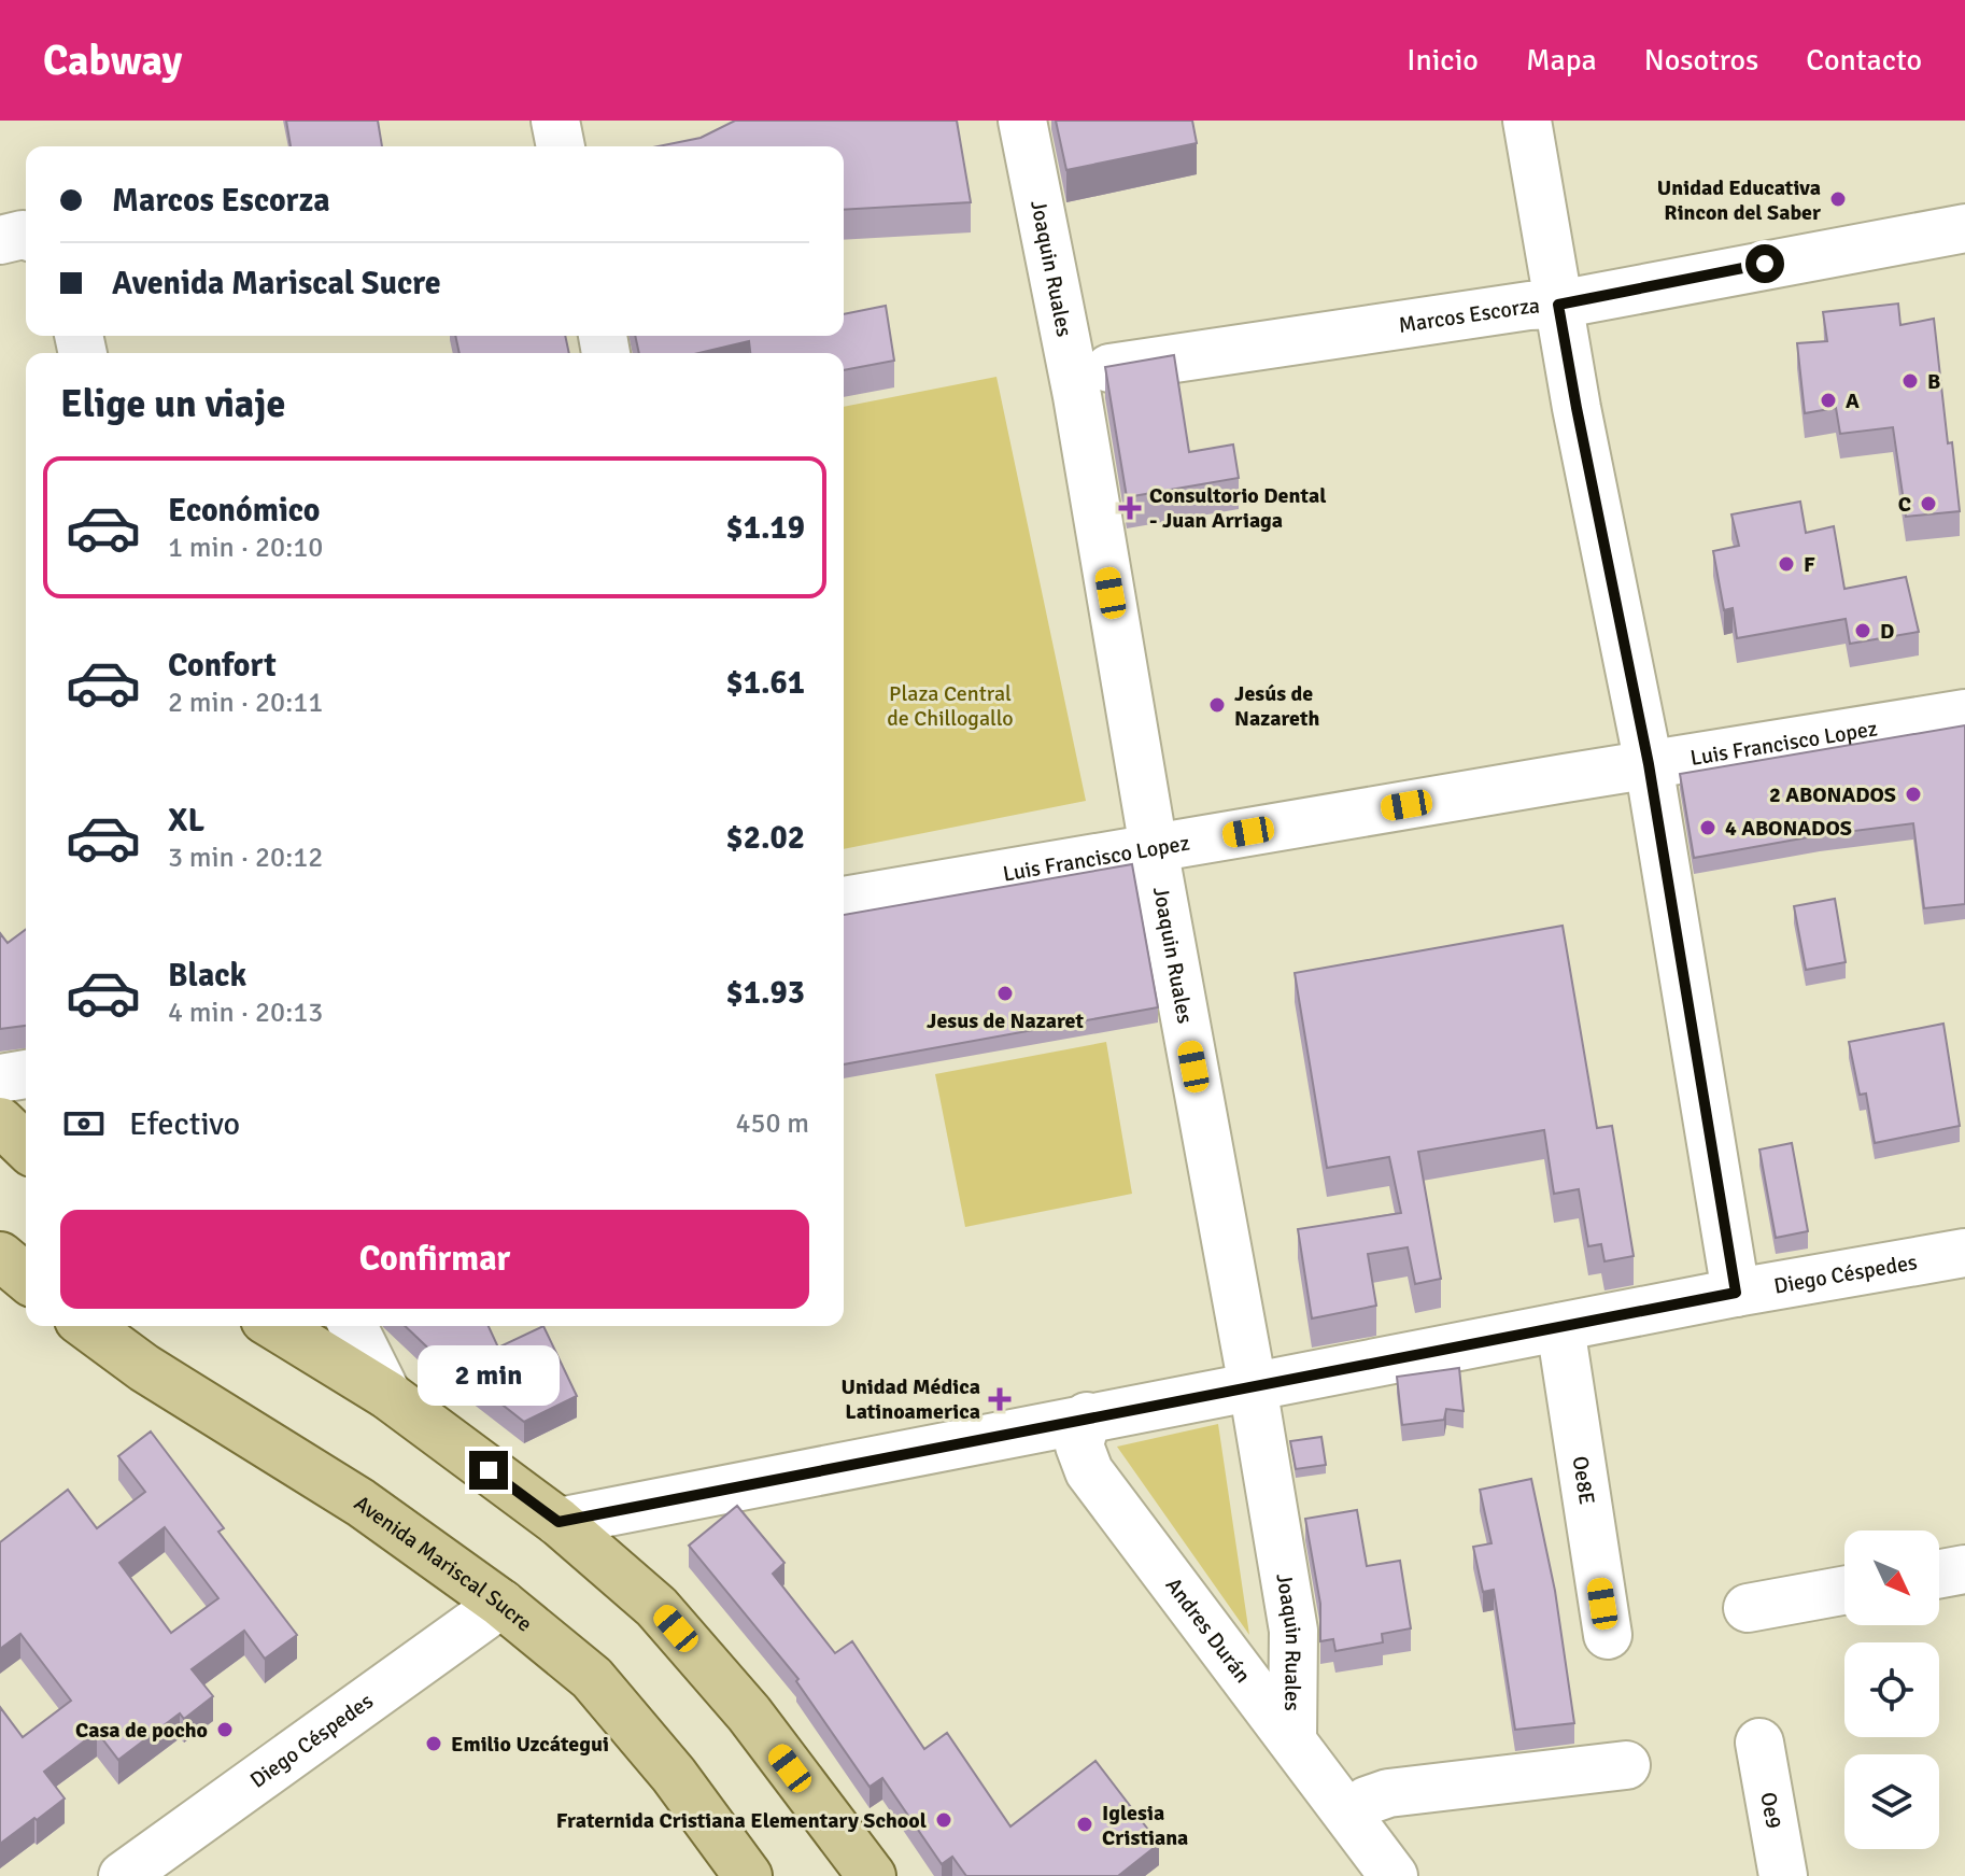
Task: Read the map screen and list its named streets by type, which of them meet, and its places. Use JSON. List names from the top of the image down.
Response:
{
  "streets": {
    "main road": ["Avenida Mariscal Sucre"],
    "street": [
      "Joaquin Ruales",
      "Marcos Escorza",
      "Luis Francisco Lopez",
      "Diego Céspedes",
      "Oe8E",
      "Andres Durán",
      "Oe9"
    ]
  },
  "crossings": [
    ["Joaquin Ruales", "Marcos Escorza"],
    ["Joaquin Ruales", "Luis Francisco Lopez"],
    ["Joaquin Ruales", "Diego Céspedes"],
    ["Joaquin Ruales", "Andres Durán"],
    ["Diego Céspedes", "Oe8E"],
    ["Diego Céspedes", "Avenida Mariscal Sucre"],
    ["Diego Céspedes", "Andres Durán"]
  ],
  "parks": ["Plaza Central de Chillogallo"],
  "places": {
    "other": [
      "Unidad Educativa Rincon del Saber",
      "B",
      "A",
      "C",
      "F",
      "D",
      "Jesús de Nazareth",
      "2 ABONADOS",
      "4 ABONADOS",
      "Jesus de Nazaret",
      "Casa de pocho",
      "Emilio Uzcátegui",
      "Fraternida Cristiana Elementary School",
      "Iglesia Cristiana"
    ],
    "health": ["Consultorio Dental - Juan Arriaga", "Unidad Médica Latinoamerica"]
  },
  "north": "bottom right",
  "page": {
    "header": "Cabway",
    "nav": [
      "Inicio",
      "Mapa",
      "Nosotros",
      "Contacto"
    ],
    "banner": ["Marcos Escorza", "Avenida Mariscal Sucre"],
    "heading": "Elige un viaje",
    "list": [
      {
        "name": "Económico",
        "note": "1 min · 20:10",
        "value": "$1.19"
      },
      {
        "name": "Confort",
        "note": "2 min · 20:11",
        "value": "$1.61"
      },
      {
        "name": "XL",
        "note": "3 min · 20:12",
        "value": "$2.02"
      },
      {
        "name": "Black",
        "note": "4 min · 20:13",
        "value": "$1.93"
      }
    ],
    "pay": ["Efectivo", "450 m"],
    "buttons": "Confirmar",
    "bubble": "2 min"
  }
}
